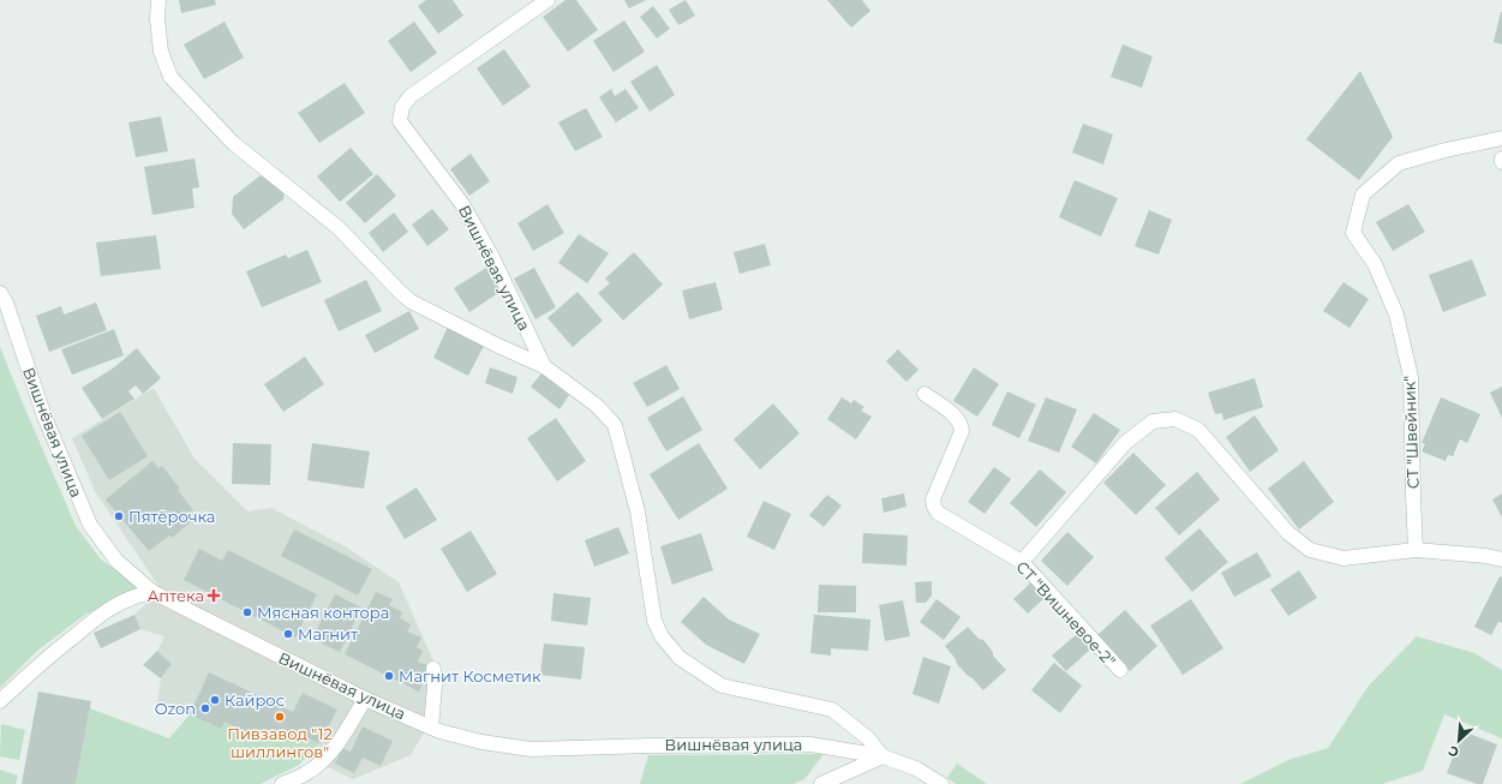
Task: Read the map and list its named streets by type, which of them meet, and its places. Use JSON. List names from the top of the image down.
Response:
{
  "streets": {
    "street": ["Вишнёвая улица", "СТ \"Швейник\"", "СТ \"Вишневое-2\""]
  },
  "places": {
    "other": [
      "Пятёрочка",
      "Мясная контора",
      "Магнит",
      "Магнит Косметик",
      "Кайрос",
      "Ozon",
      "Пивзавод \"12 шиллингов\""
    ],
    "health": ["Аптека"]
  },
  "north": "bottom left"
}
